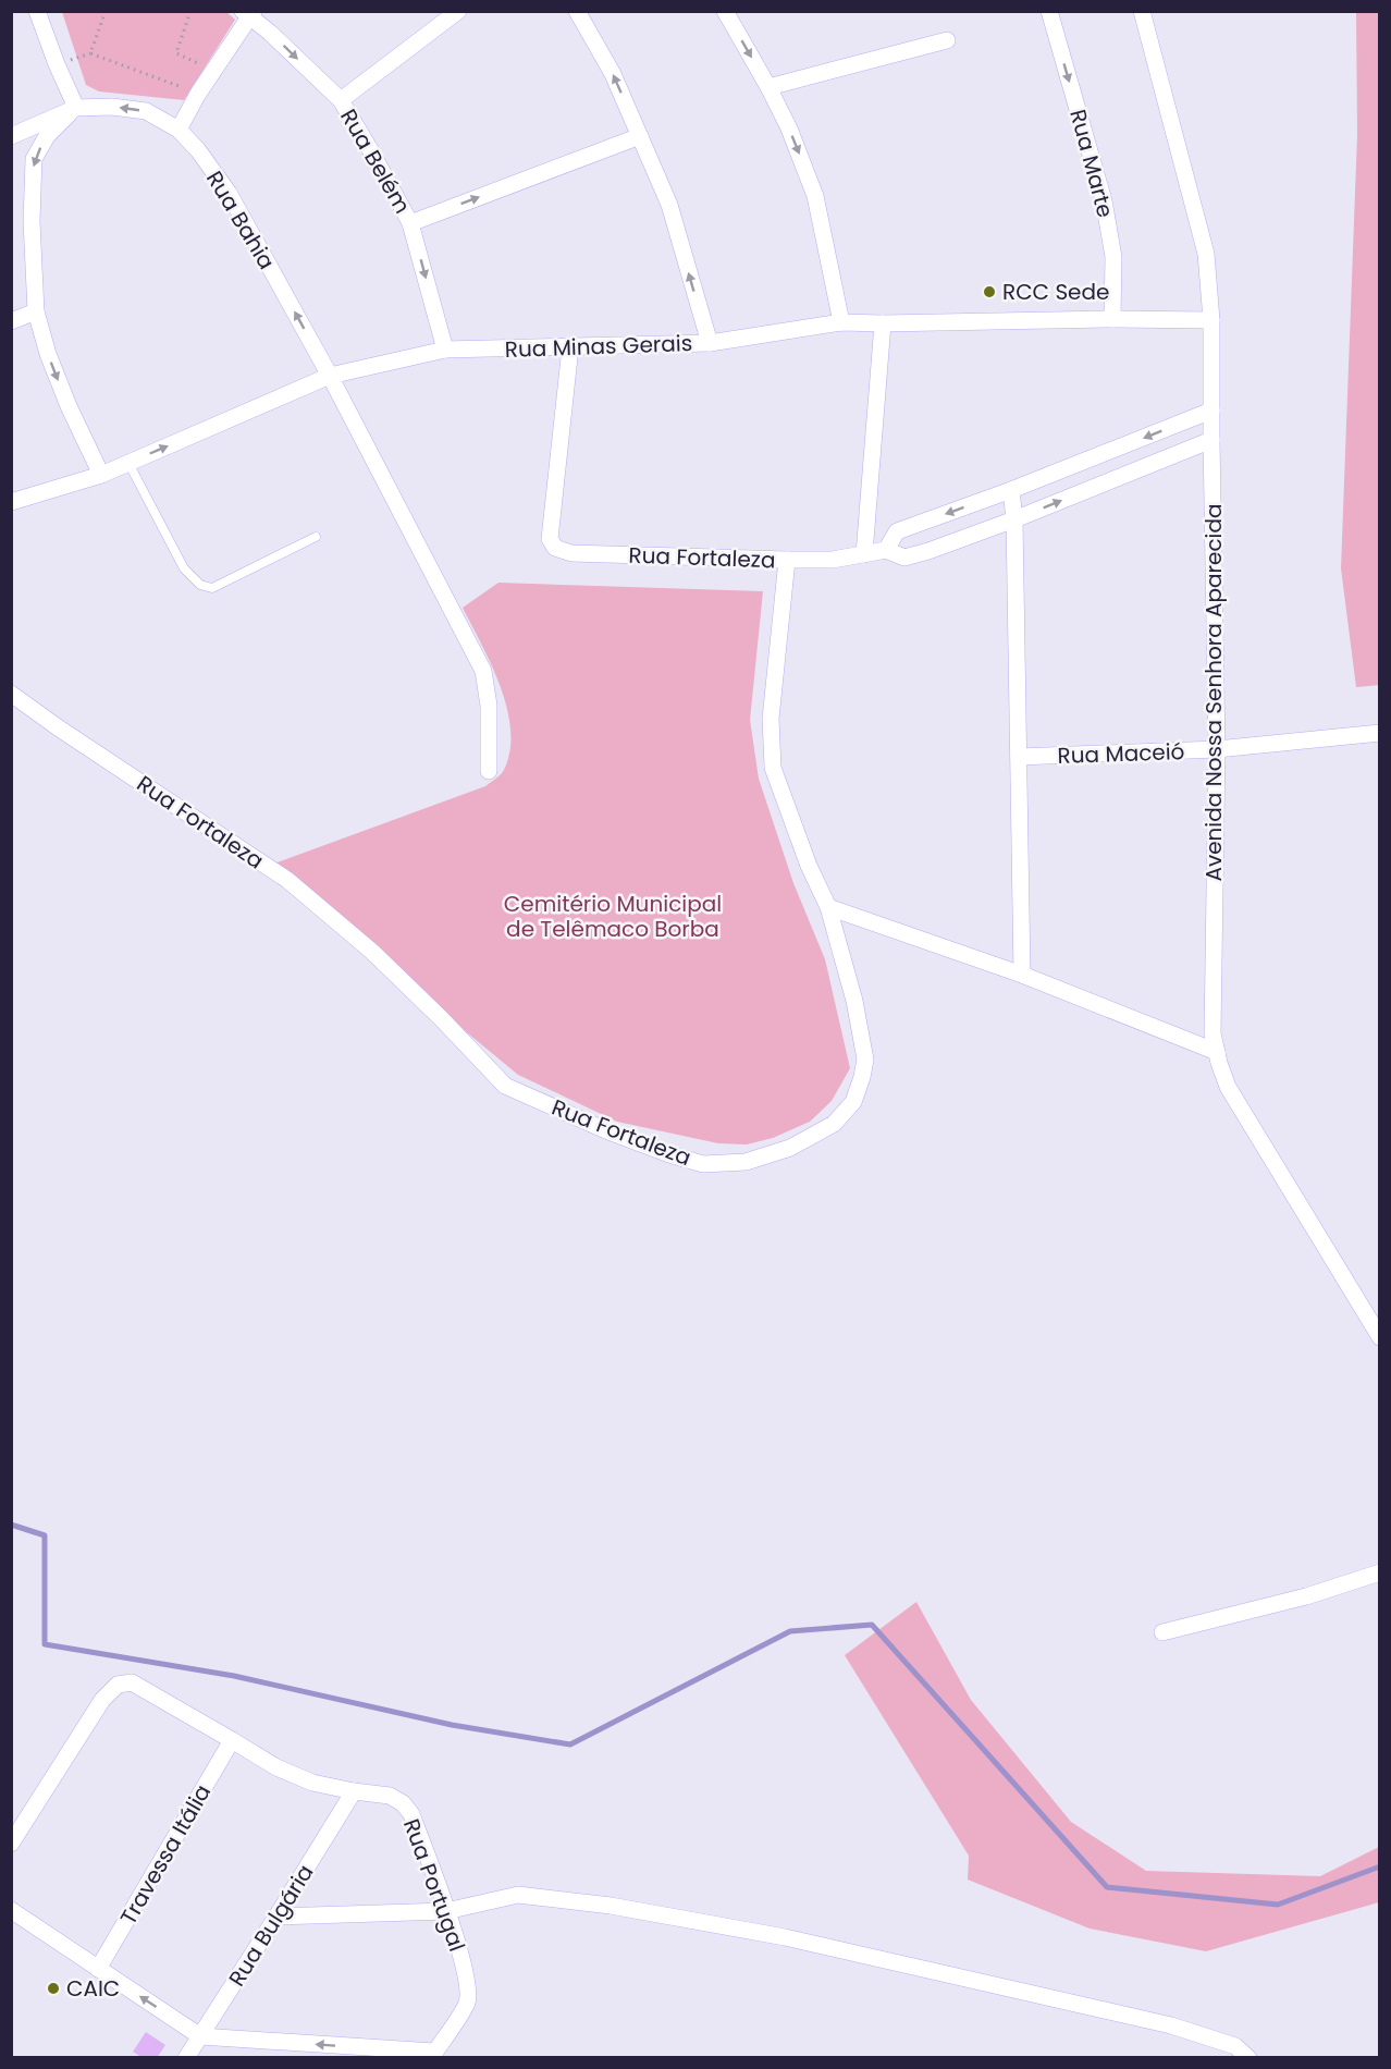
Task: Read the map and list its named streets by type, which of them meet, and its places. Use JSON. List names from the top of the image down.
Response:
{
  "streets": {
    "street": [
      "Rua Belém",
      "Rua Marte",
      "Rua Bahia",
      "Rua Minas Gerais",
      "Rua Fortaleza",
      "Avenida Nossa Senhora Aparecida",
      "Rua Maceió",
      "Travessa Itália",
      "Rua Portugal",
      "Rua Bulgária"
    ]
  },
  "crossings": [
    ["Rua Belém", "Rua Minas Gerais"],
    ["Rua Marte", "Rua Minas Gerais"],
    ["Rua Bahia", "Rua Minas Gerais"],
    ["Rua Minas Gerais", "Rua Fortaleza"],
    ["Rua Minas Gerais", "Avenida Nossa Senhora Aparecida"],
    ["Avenida Nossa Senhora Aparecida", "Rua Maceió"],
    ["Travessa Itália", "Rua Portugal"],
    ["Rua Portugal", "Rua Bulgária"]
  ],
  "one_way": ["Rua Belém", "Rua Marte", "Rua Bahia"],
  "parks": ["Cemitério Municipal de Telêmaco Borba"],
  "places": ["RCC Sede", "CAIC"]
}
